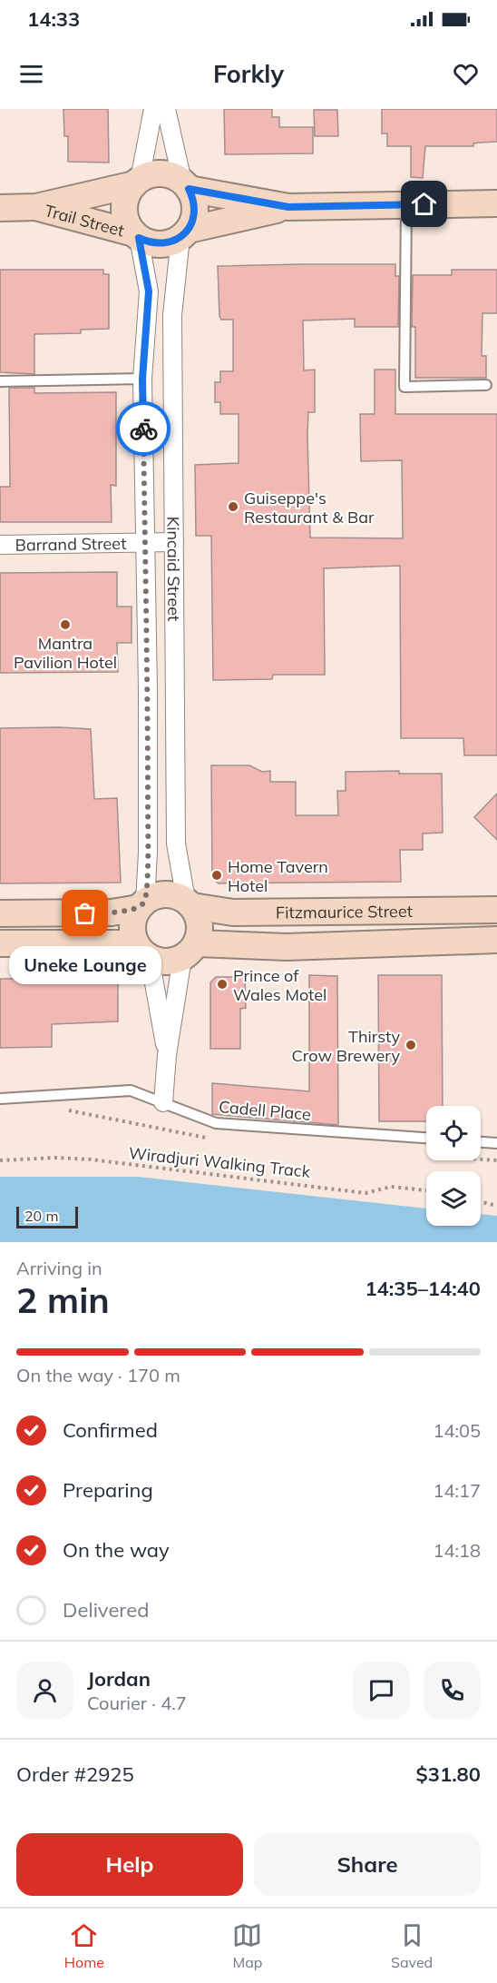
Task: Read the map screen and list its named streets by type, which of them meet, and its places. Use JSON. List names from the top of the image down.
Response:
{
  "streets": {
    "main road": ["Trail Street", "Fitzmaurice Street"],
    "street": ["Barrand Street", "Kincaid Street"],
    "lane": ["Cadell Place"],
    "path": ["Wiradjuri Walking Track"]
  },
  "crossings": [
    ["Trail Street", "Kincaid Street"],
    ["Barrand Street", "Kincaid Street"],
    ["Kincaid Street", "Fitzmaurice Street"]
  ],
  "places": [
    "Guiseppe's Restaurant & Bar",
    "Mantra Pavilion Hotel",
    "Home Tavern Hotel",
    "Uneke Lounge",
    "Prince of Wales Motel",
    "Thirsty Crow Brewery"
  ],
  "scale_bar": "20 m",
  "page": {
    "status": "14:33",
    "header": "Forkly",
    "bubble": "Uneke Lounge",
    "scale": "20 m",
    "heading": ["2 min", "Arriving in", "14:35–14:40"],
    "panel": [
      "Jordan",
      "Courier · 4.7",
      "Order #2925",
      "$31.80"
    ],
    "bar": "On the way · 170 m",
    "list": [
      ["Confirmed", "14:05"],
      ["Preparing", "14:17"],
      ["On the way", "14:18"],
      "Delivered"
    ],
    "buttons": ["Help", "Share"],
    "tabs": ["Home", "Map", "Saved"]
  }
}
